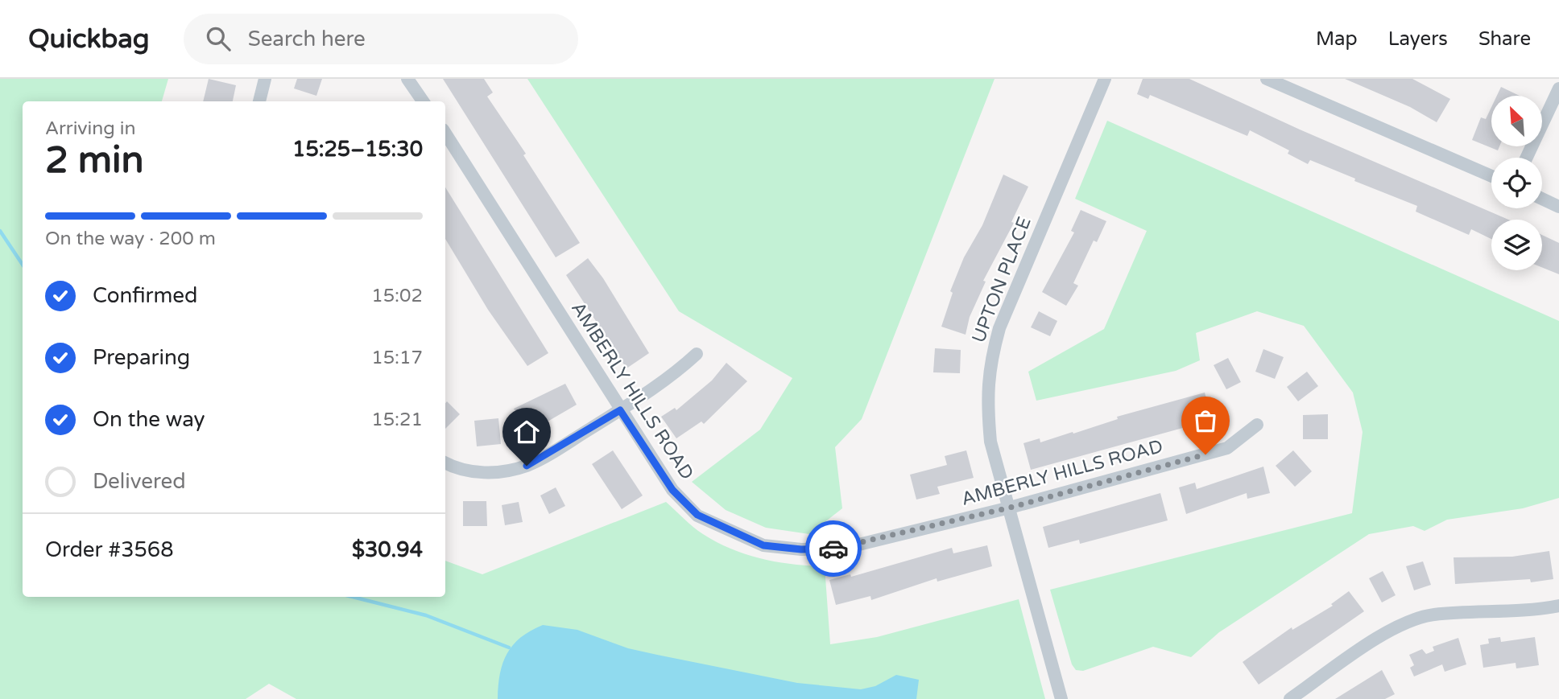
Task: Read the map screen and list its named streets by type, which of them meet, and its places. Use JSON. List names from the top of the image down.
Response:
{
  "streets": {
    "street": ["UPTON PLACE", "AMBERLY HILLS ROAD"]
  },
  "crossings": [
    ["UPTON PLACE", "AMBERLY HILLS ROAD"]
  ],
  "north": "top left",
  "page": {
    "header": "Quickbag",
    "search": "Search here",
    "nav": ["Map", "Layers", "Share"],
    "heading": ["2 min", "Arriving in", "15:25–15:30"],
    "panel": ["Order #3568", "$30.94"],
    "bar": "On the way · 200 m",
    "list": [
      ["Confirmed", "15:02"],
      ["Preparing", "15:17"],
      ["On the way", "15:21"],
      "Delivered"
    ]
  }
}
